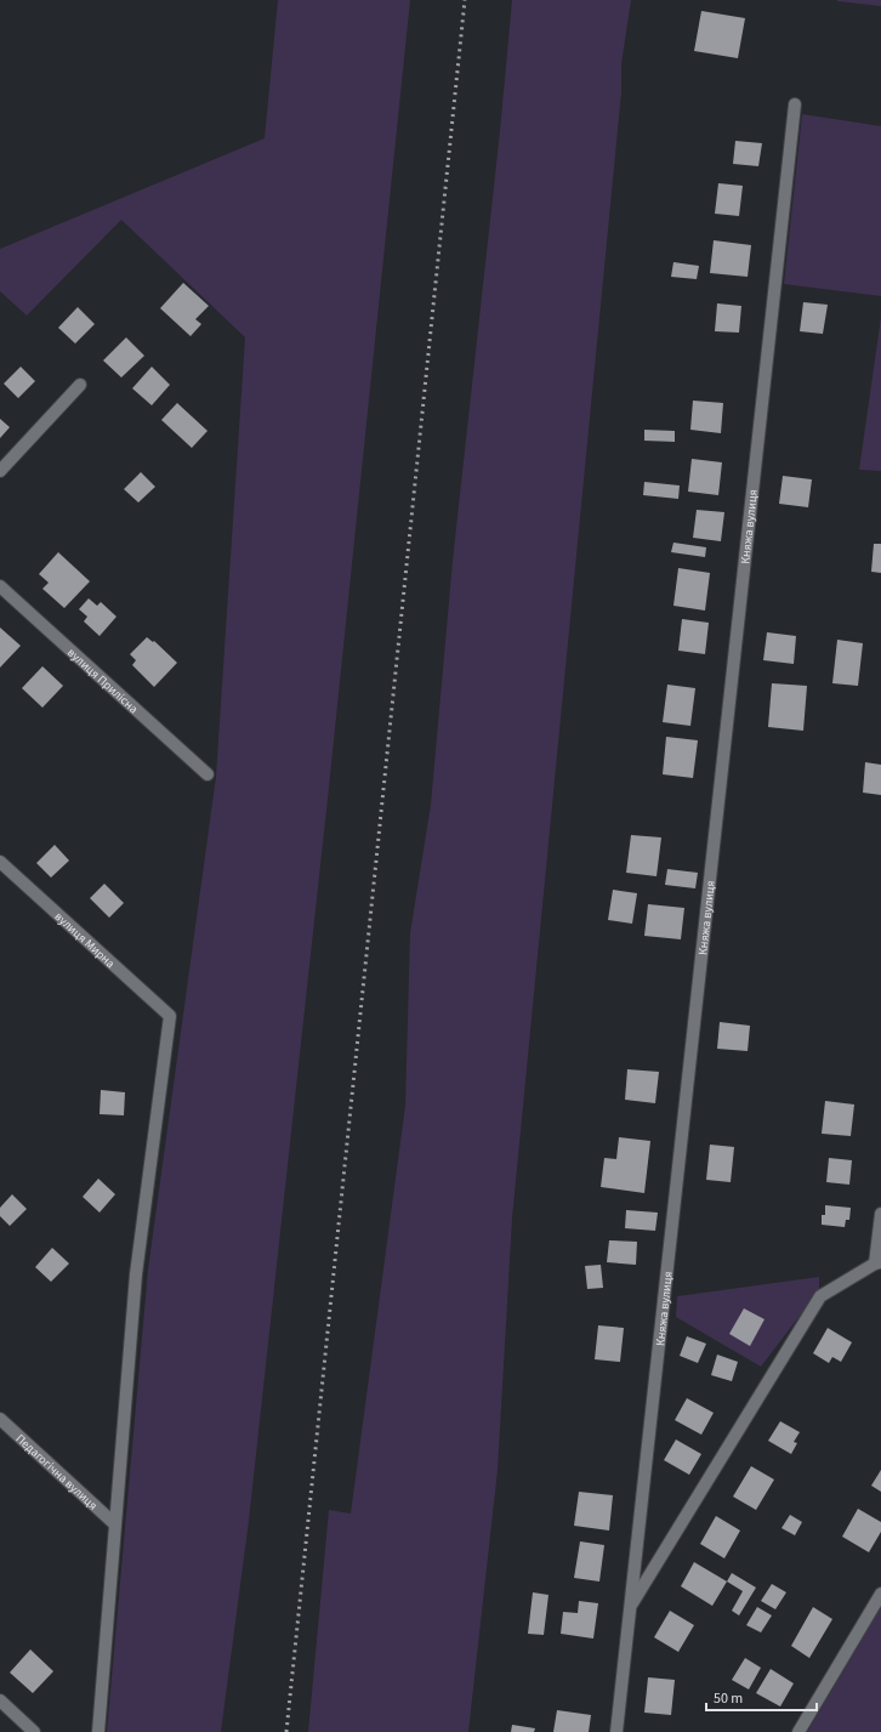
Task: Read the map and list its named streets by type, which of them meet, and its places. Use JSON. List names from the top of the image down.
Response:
{
  "streets": {
    "street": [
      "Княжа вулиця",
      "вулиця Прилісна",
      "вулиця Мирна",
      "Педагогічна вулиця"
    ]
  },
  "crossings": [
    ["вулиця Мирна", "Педагогічна вулиця"]
  ],
  "scale_bar": "50 m"
}
